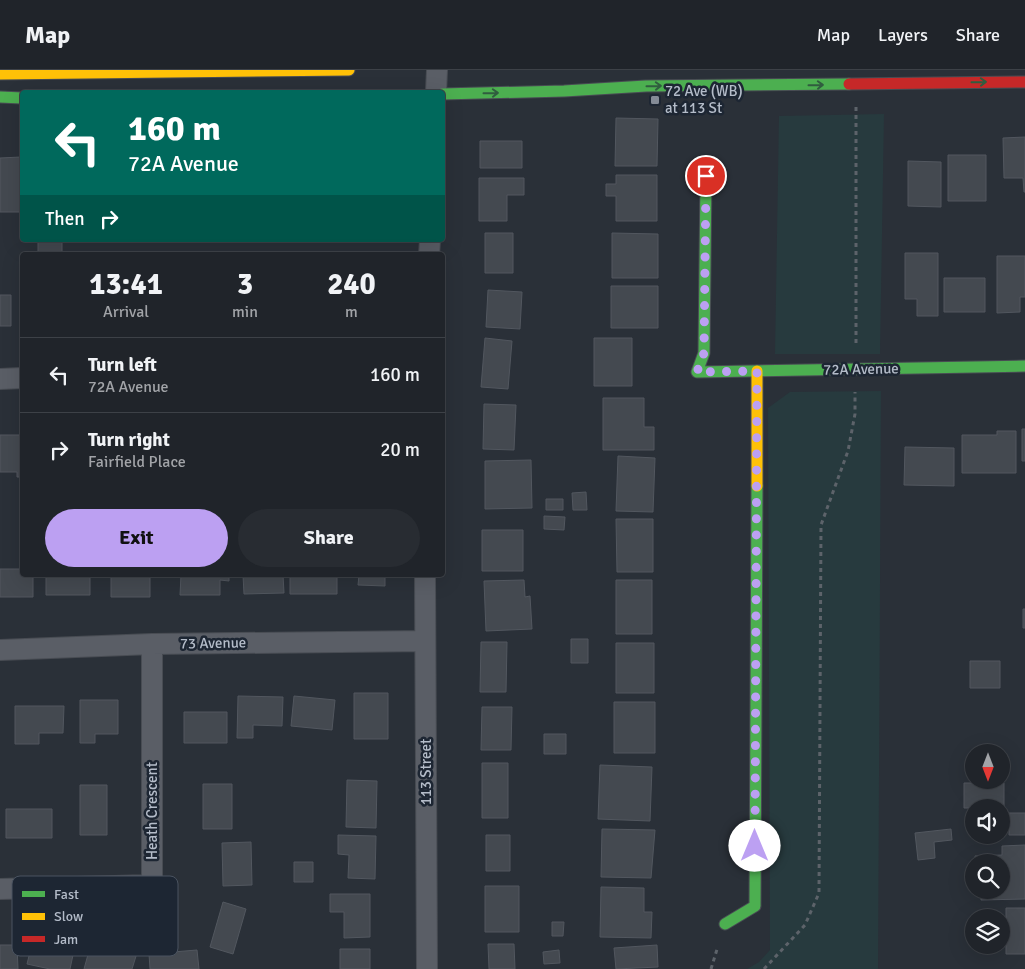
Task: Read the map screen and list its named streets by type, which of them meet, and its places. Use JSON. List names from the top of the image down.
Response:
{
  "streets": {
    "street": [
      "72A Avenue",
      "73 Avenue",
      "113 Street",
      "Heath Crescent"
    ]
  },
  "crossings": [
    ["73 Avenue", "113 Street"],
    ["73 Avenue", "Heath Crescent"]
  ],
  "places": {
    "transit": ["72 Ave (WB) at 113 St"]
  },
  "legend": ["Fast", "Slow", "Jam"],
  "north": "bottom",
  "page": {
    "header": "Map",
    "nav": ["Map", "Layers", "Share"],
    "turn": ["160 m", "72A Avenue"],
    "then": "Then",
    "eta": [
      "13:41",
      "Arrival",
      "3",
      "min",
      "240",
      "m"
    ],
    "list": [
      {
        "name": "Turn left",
        "note": "72A Avenue",
        "value": "160 m"
      },
      {
        "name": "Turn right",
        "note": "Fairfield Place",
        "value": "20 m"
      }
    ],
    "buttons": ["Exit", "Share"]
  }
}
